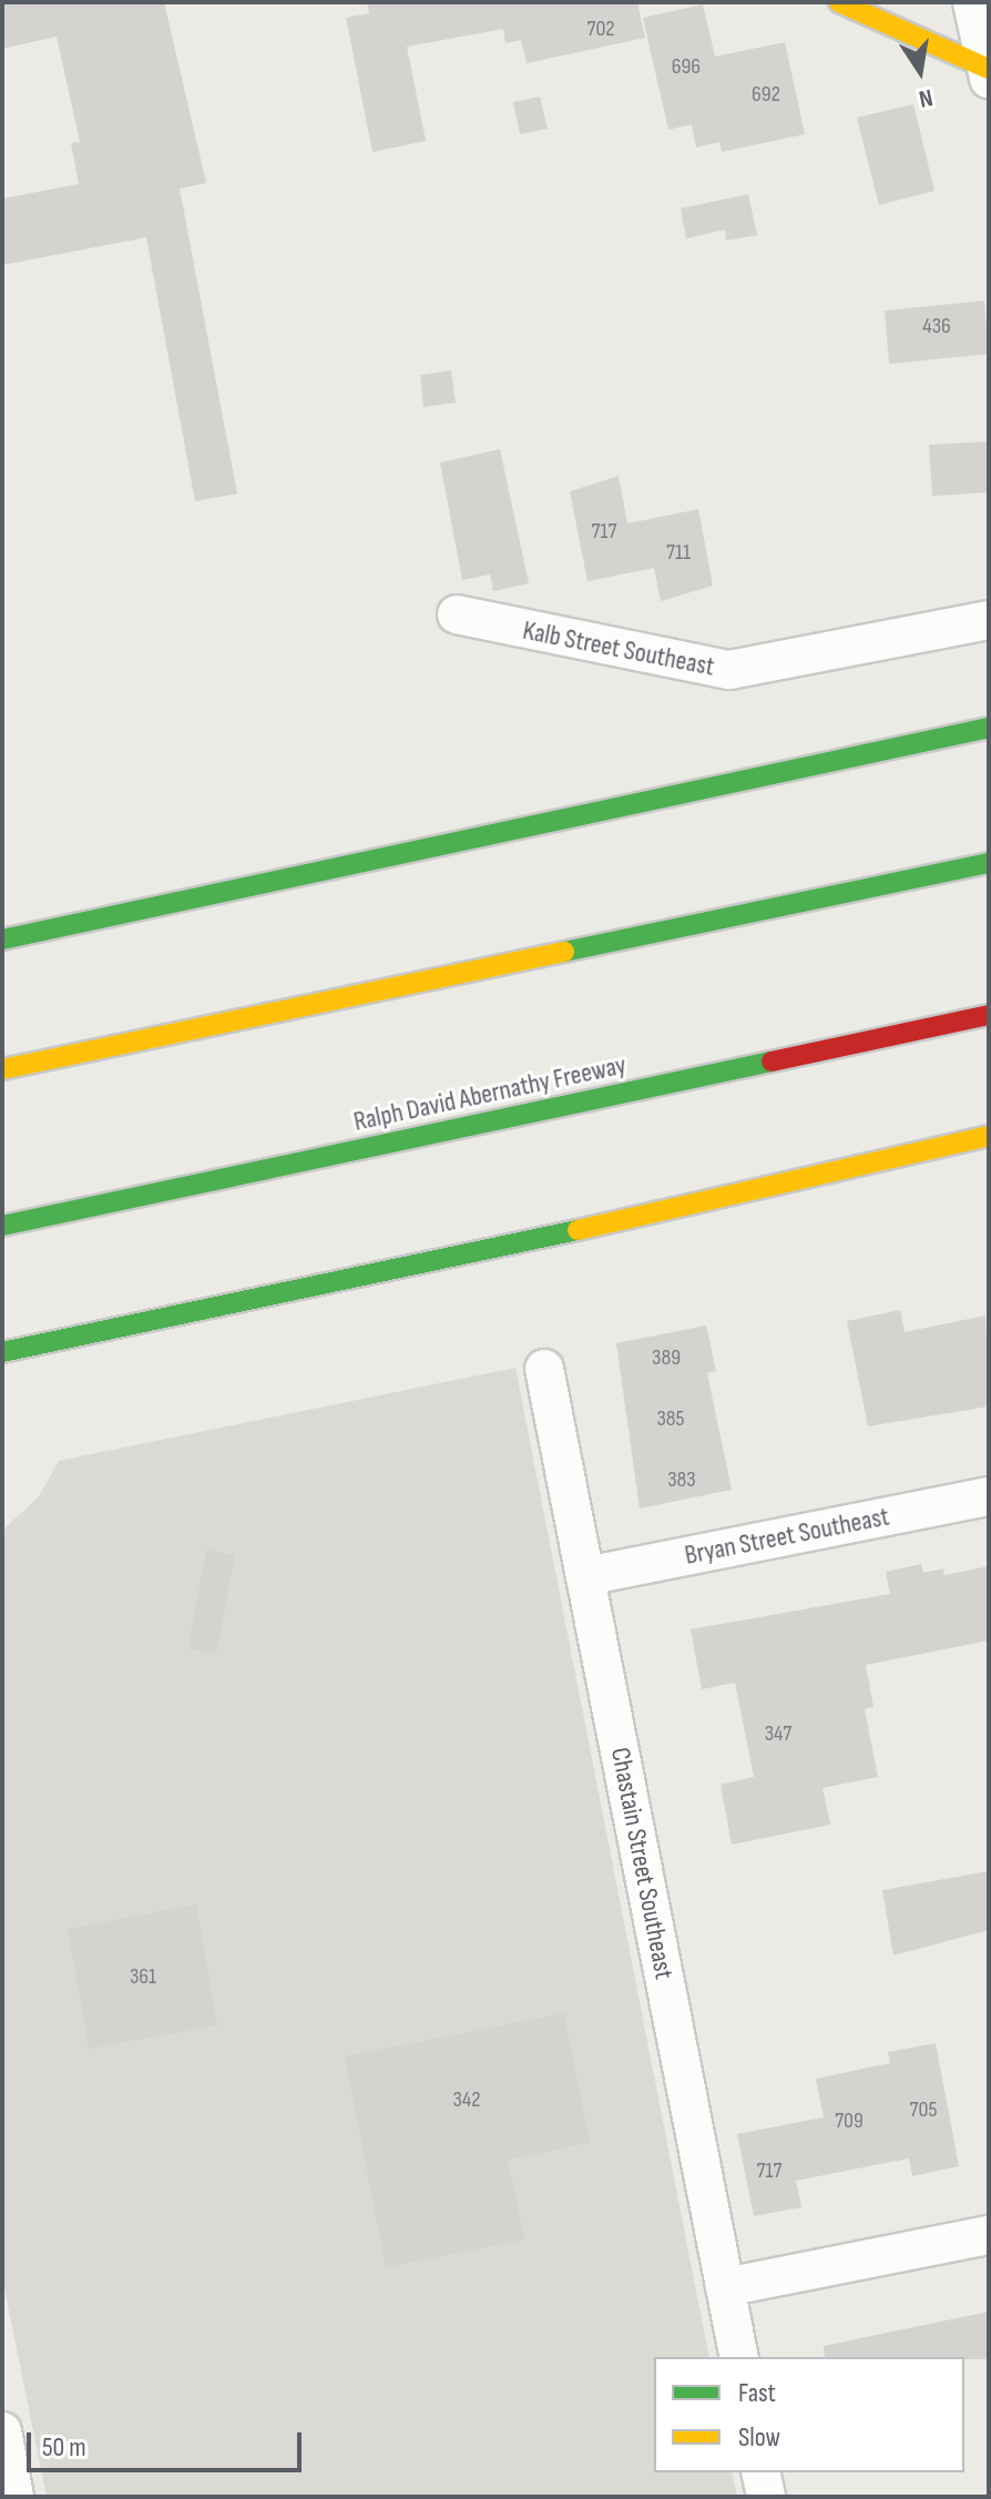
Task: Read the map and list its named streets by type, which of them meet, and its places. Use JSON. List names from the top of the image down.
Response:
{
  "streets": {
    "main road": ["Ralph David Abernathy Freeway"],
    "street": ["Kalb Street Southeast", "Bryan Street Southeast", "Chastain Street Southeast"]
  },
  "crossings": [
    ["Bryan Street Southeast", "Chastain Street Southeast"]
  ],
  "house_numbers": [
    "702",
    "696",
    "692",
    "436",
    "717",
    "711",
    "389",
    "385",
    "383",
    "347",
    "361",
    "342",
    "705",
    "709",
    "717"
  ],
  "legend": ["Fast", "Slow"],
  "scale_bar": "50 m",
  "north": "bottom"
}
